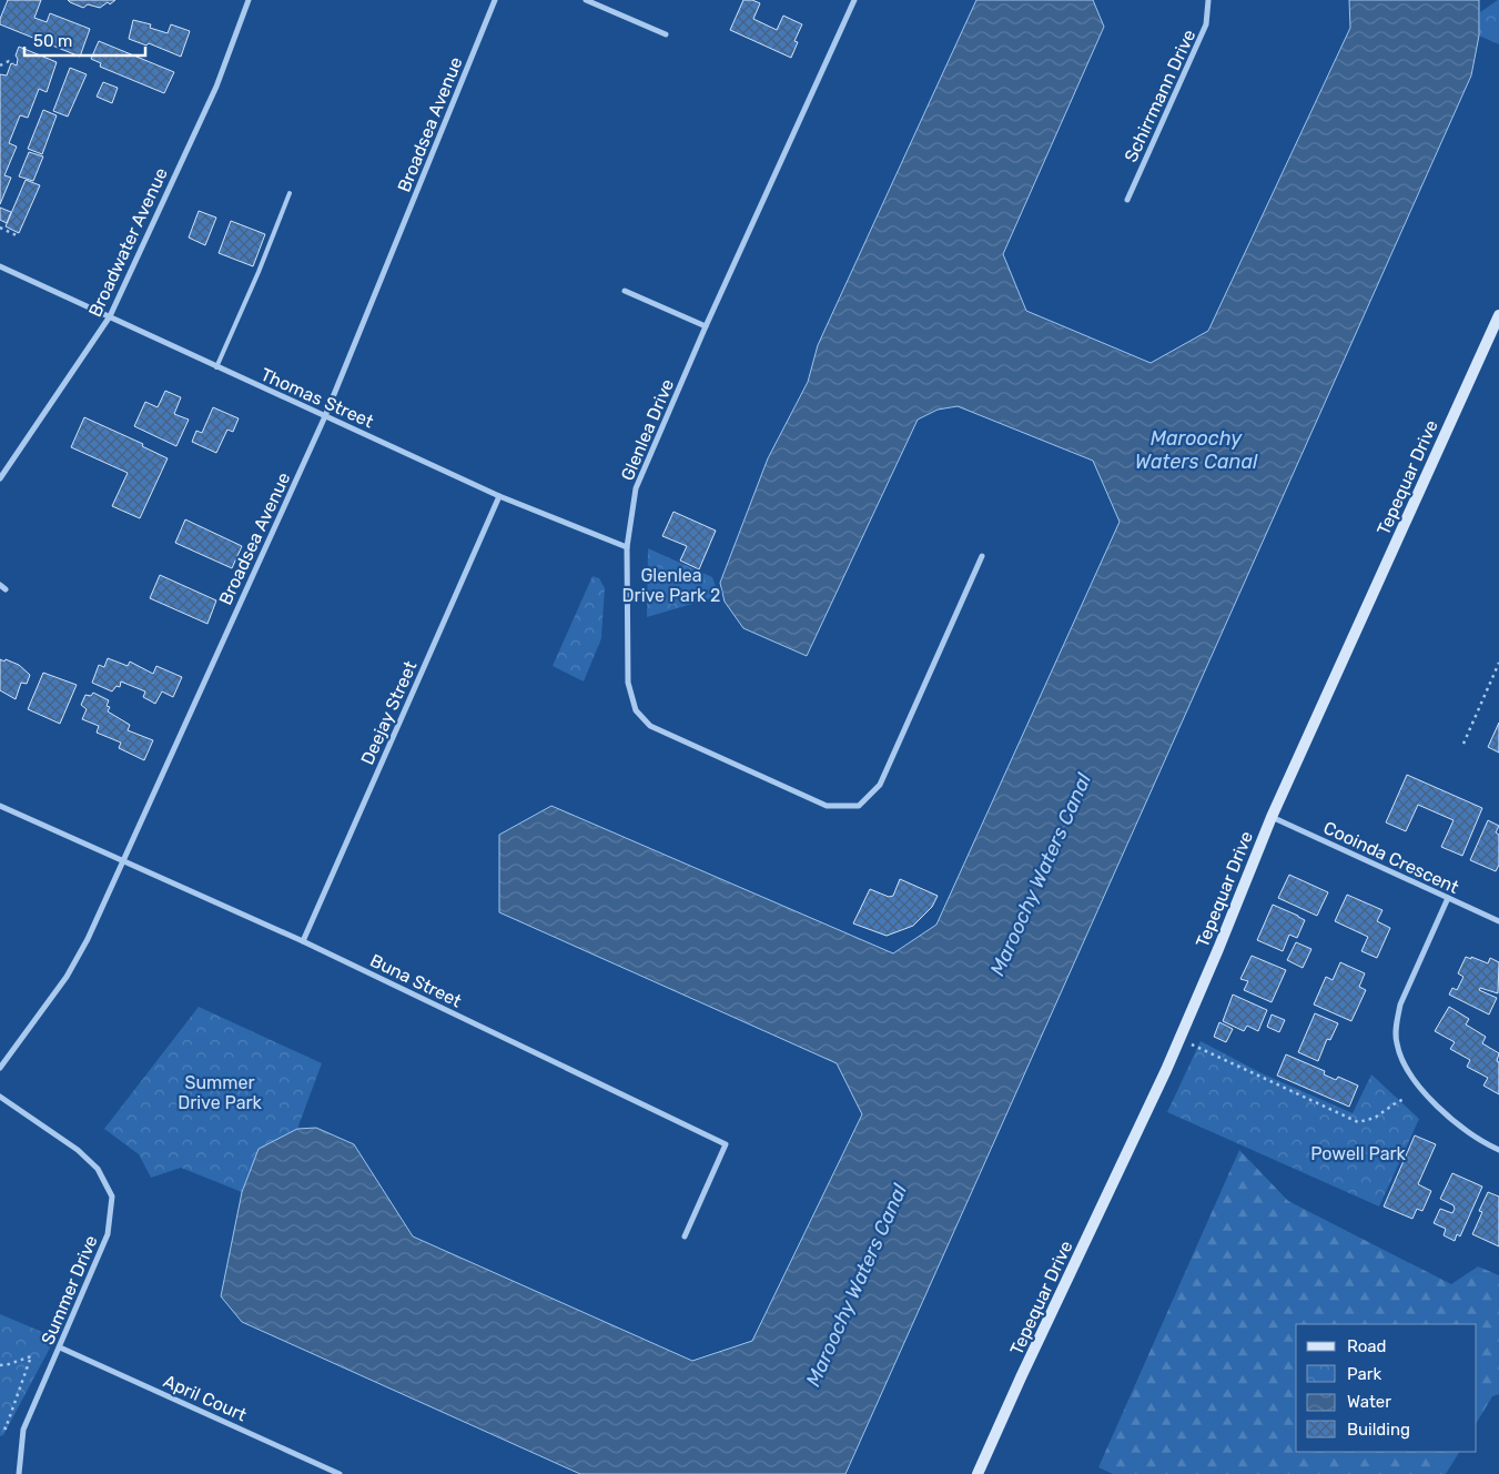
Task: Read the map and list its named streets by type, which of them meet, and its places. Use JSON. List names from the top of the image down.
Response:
{
  "streets": {
    "street": [
      "Schirrmann Drive",
      "Broadsea Avenue",
      "Broadwater Avenue",
      "Thomas Street",
      "Glenlea Drive",
      "Tepequar Drive",
      "Deejay Street",
      "Cooinda Crescent",
      "Buna Street",
      "Summer Drive",
      "April Court"
    ]
  },
  "crossings": [
    ["Broadsea Avenue", "Thomas Street"],
    ["Broadsea Avenue", "Buna Street"],
    ["Broadwater Avenue", "Thomas Street"],
    ["Thomas Street", "Glenlea Drive"],
    ["Thomas Street", "Deejay Street"],
    ["Tepequar Drive", "Cooinda Crescent"],
    ["Deejay Street", "Buna Street"],
    ["Summer Drive", "April Court"]
  ],
  "water": ["Maroochy Waters Canal"],
  "parks": ["Glenlea Drive Park 2", "Summer Drive Park", "Powell Park"],
  "legend": [
    "Road",
    "Park",
    "Water",
    "Building"
  ],
  "scale_bar": "50 m"
}
